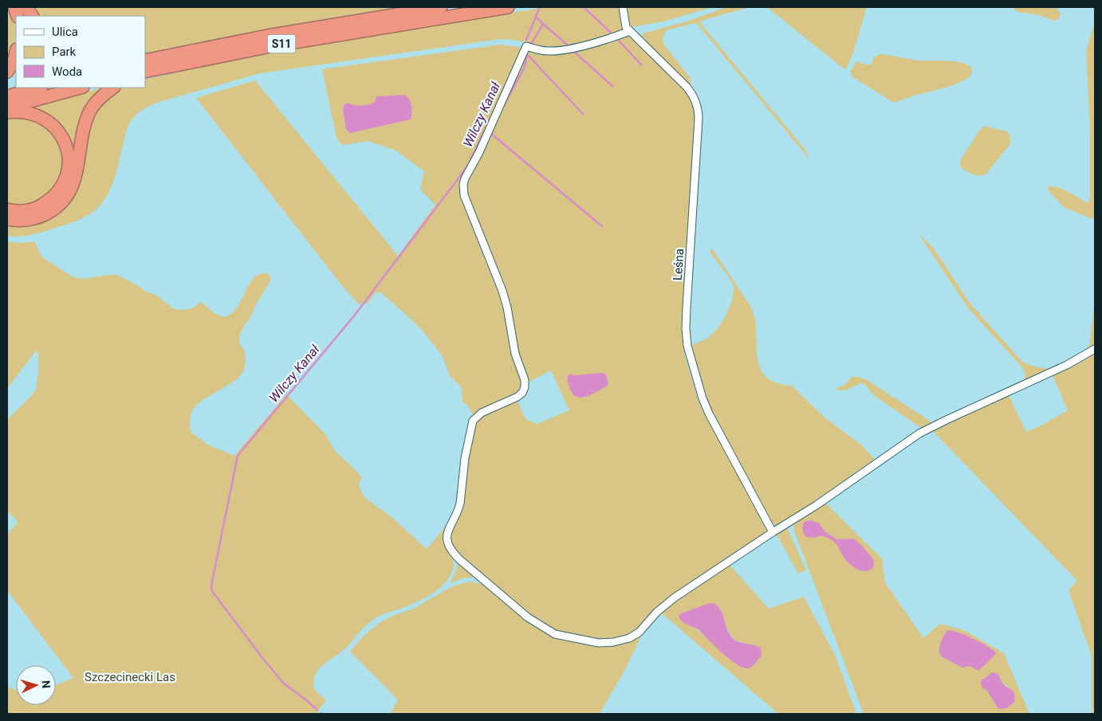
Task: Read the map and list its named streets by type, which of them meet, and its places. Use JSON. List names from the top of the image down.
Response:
{
  "streets": {
    "highway": ["S11"],
    "street": ["Leśna"]
  },
  "water": ["Wilczy Kanał"],
  "parks": ["Szczecinecki Las"],
  "legend": ["Ulica", "Park", "Woda"],
  "north": "right"
}
